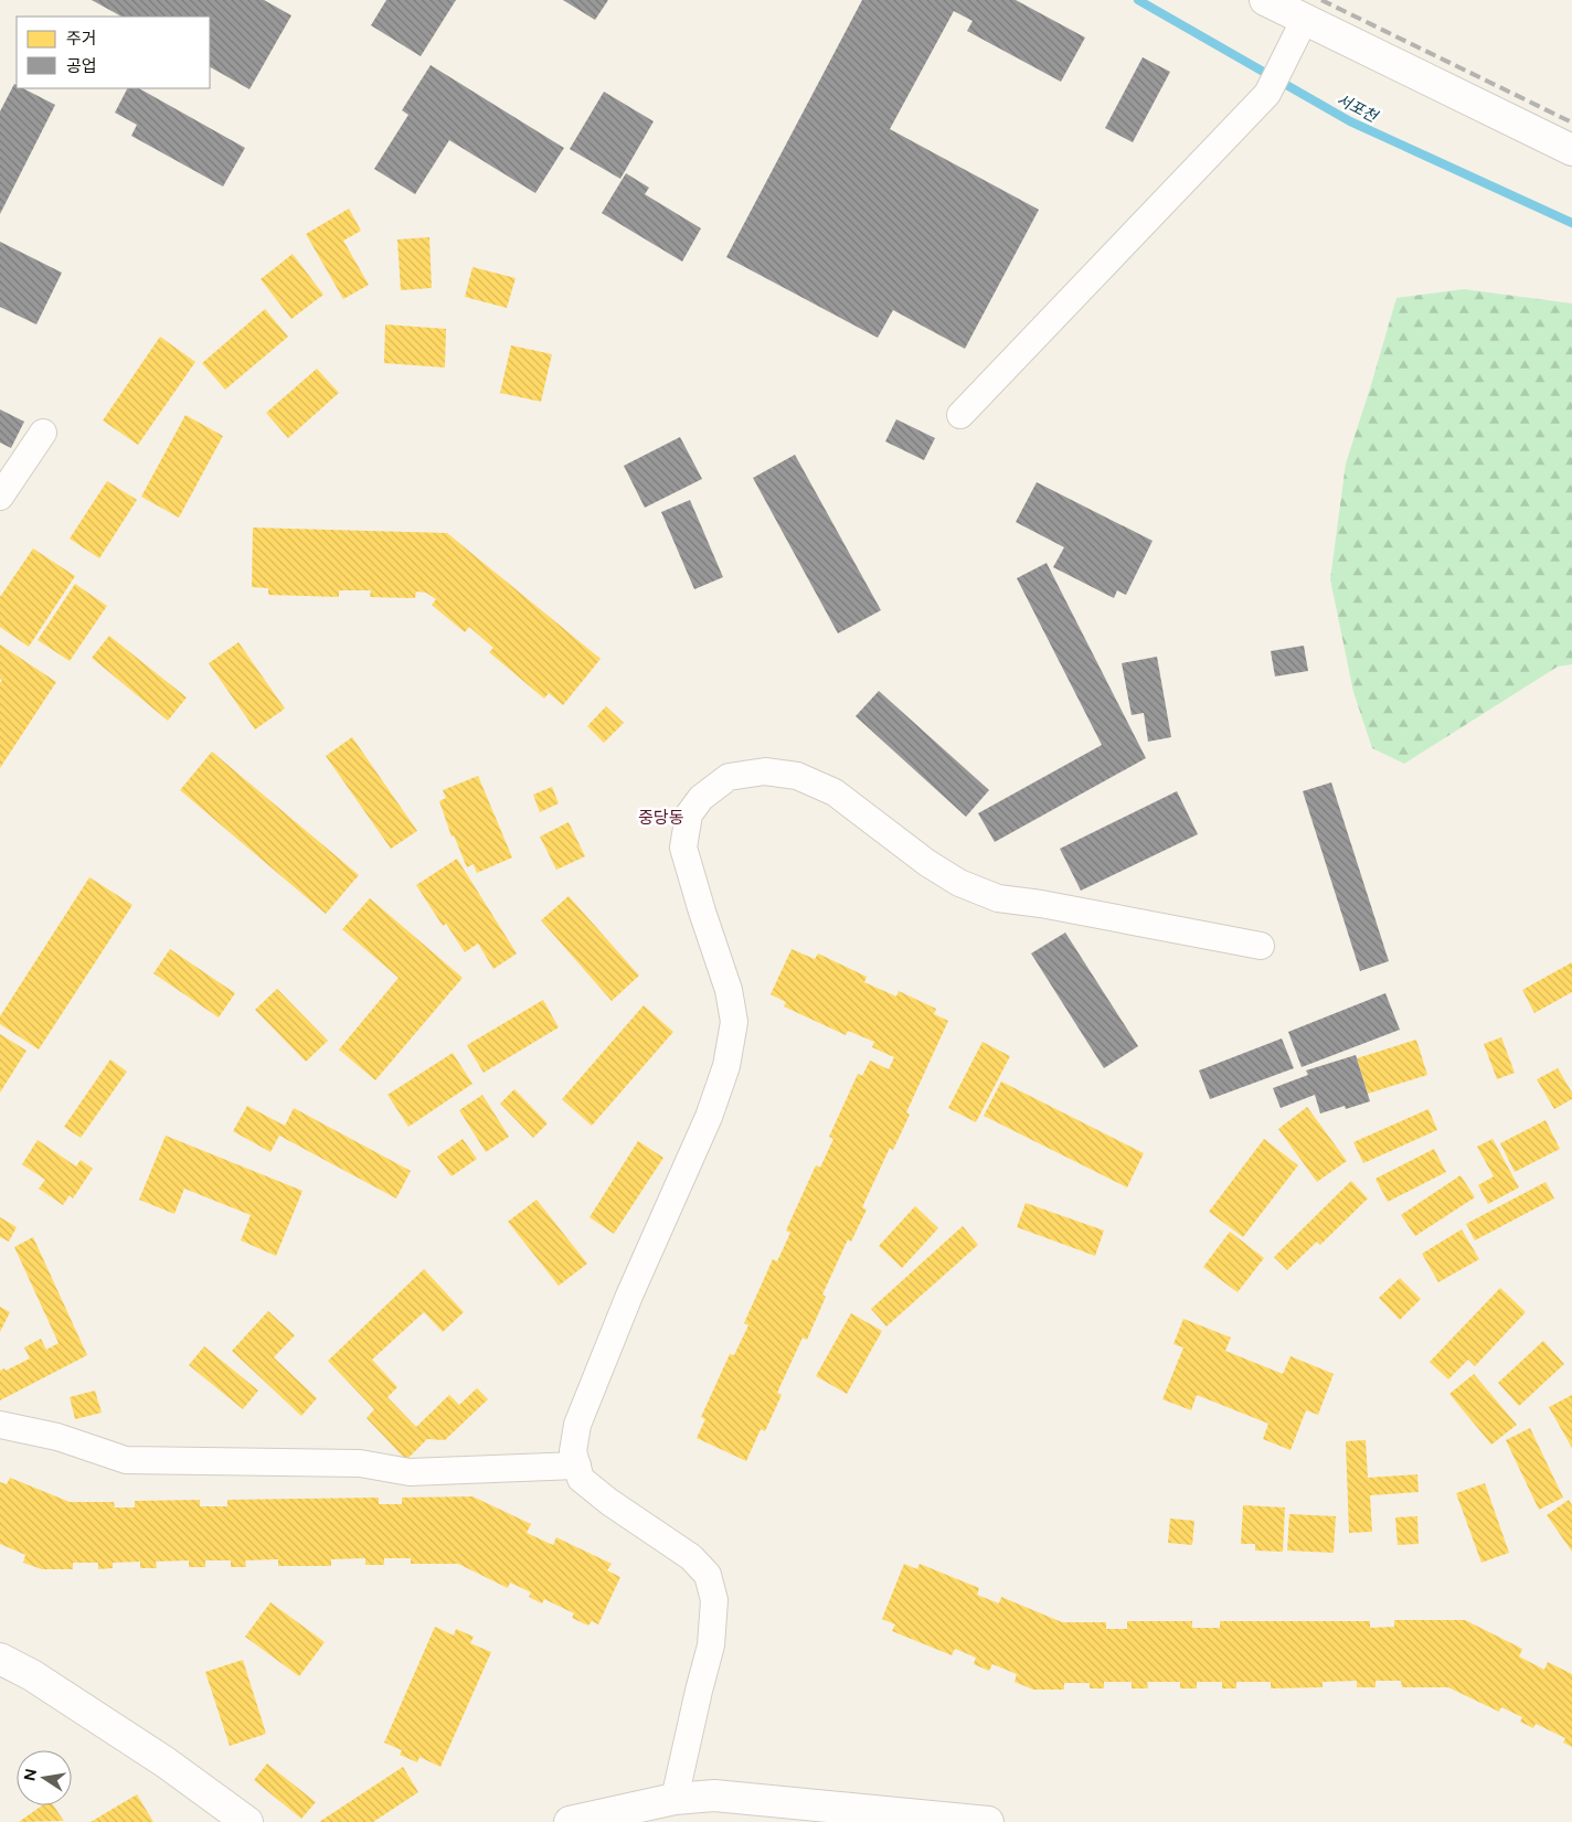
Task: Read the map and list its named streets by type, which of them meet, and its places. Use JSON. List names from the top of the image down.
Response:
{
  "districts": ["중당동"],
  "water": ["서포천"],
  "legend": ["주거", "공업"],
  "north": "left"
}
